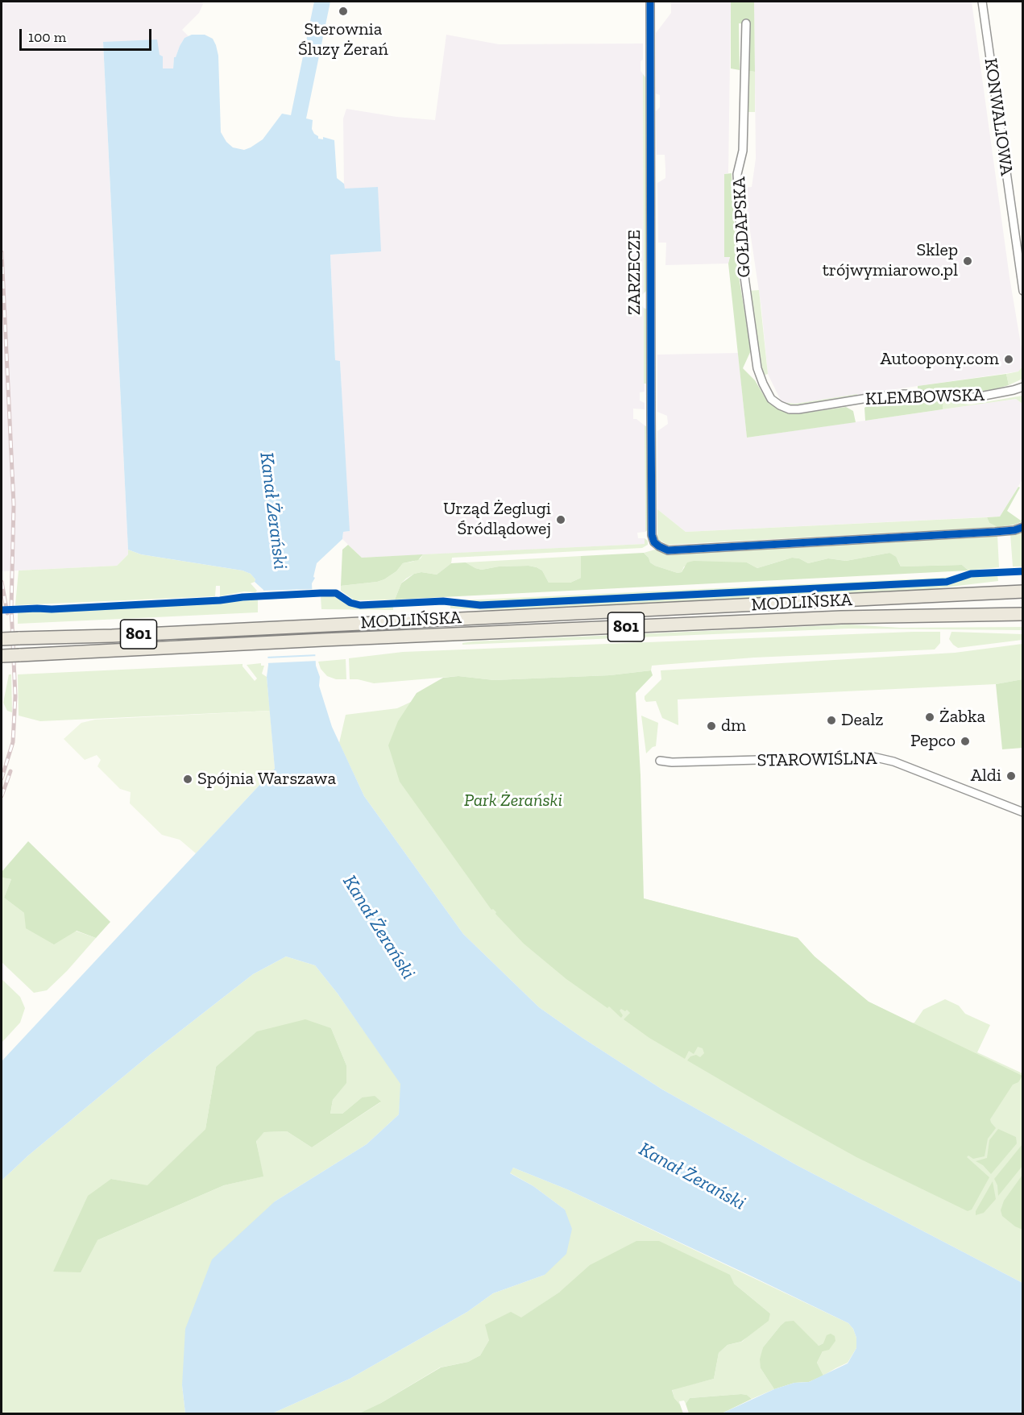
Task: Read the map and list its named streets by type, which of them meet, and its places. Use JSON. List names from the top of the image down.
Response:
{
  "streets": {
    "main road": ["MODLIŃSKA", "801"],
    "street": [
      "KONWALIOWA",
      "GOŁDAPSKA",
      "ZARZECZE",
      "KLEMBOWSKA",
      "STAROWIŚLNA"
    ]
  },
  "crossings": [
    ["GOŁDAPSKA", "KLEMBOWSKA"]
  ],
  "water": ["Kanał Żerański"],
  "parks": ["Park Żerański"],
  "places": [
    "Sterownia Śluzy Żerań",
    "Sklep trójwymiarowo.pl",
    "Autoopony.com",
    "Urząd Żeglugi Śródlądowej",
    "Żabka",
    "Dealz",
    "dm",
    "Pepco",
    "Aldi",
    "Spójnia Warszawa"
  ],
  "scale_bar": "100 m"
}
